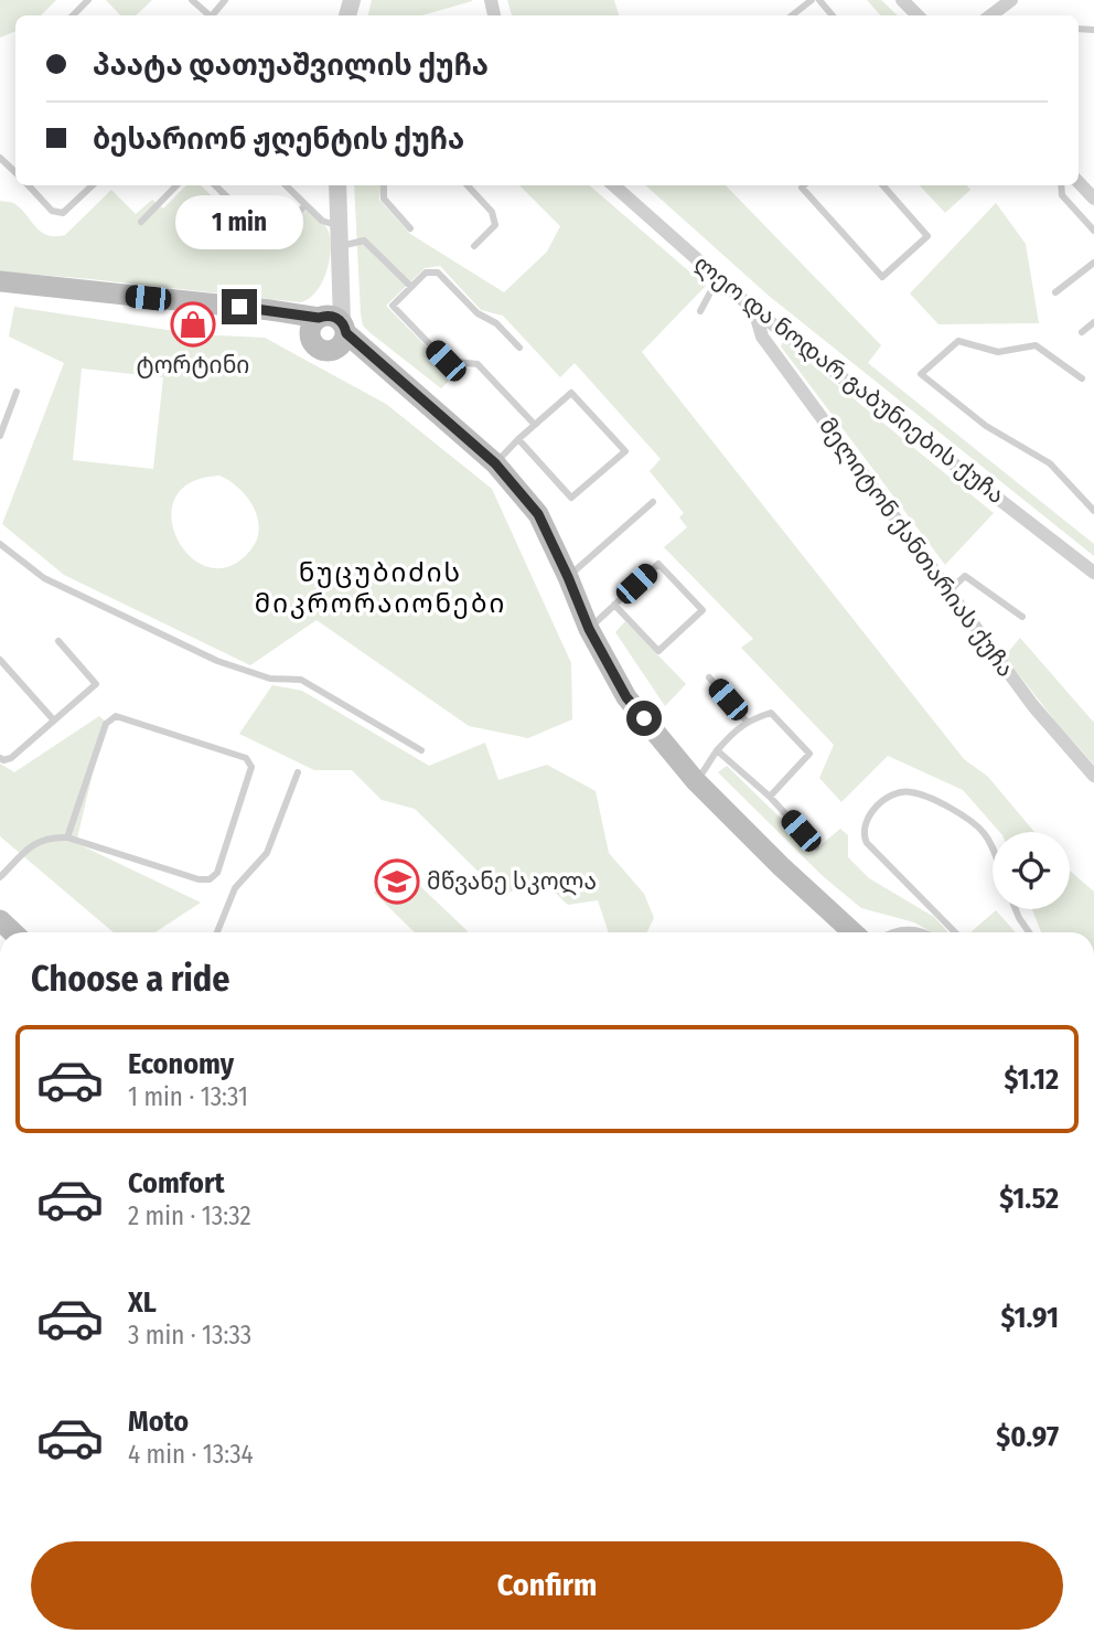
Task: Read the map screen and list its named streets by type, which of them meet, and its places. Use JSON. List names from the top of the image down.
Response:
{
  "streets": {
    "street": ["ლეო და ნოდარ გაბუნიების ქუჩა", "მელიტონ ქანთარიას ქუჩა"]
  },
  "crossings": [
    ["ლეო და ნოდარ გაბუნიების ქუჩა", "მელიტონ ქანთარიას ქუჩა"]
  ],
  "districts": ["ნუცუბიძის მიკრორაიონები"],
  "places": {
    "shop": ["ტორტინი"],
    "school or university": ["მწვანე სკოლა"]
  },
  "page": {
    "banner": ["პაატა დათუაშვილის ქუჩა", "ბესარიონ ჟღენტის ქუჩა"],
    "bubble": "1 min",
    "heading": "Choose a ride",
    "list": [
      {
        "name": "Economy",
        "note": "1 min · 13:31",
        "value": "$1.12"
      },
      {
        "name": "Comfort",
        "note": "2 min · 13:32",
        "value": "$1.52"
      },
      {
        "name": "XL",
        "note": "3 min · 13:33",
        "value": "$1.91"
      },
      {
        "name": "Moto",
        "note": "4 min · 13:34",
        "value": "$0.97"
      }
    ],
    "buttons": "Confirm"
  }
}
